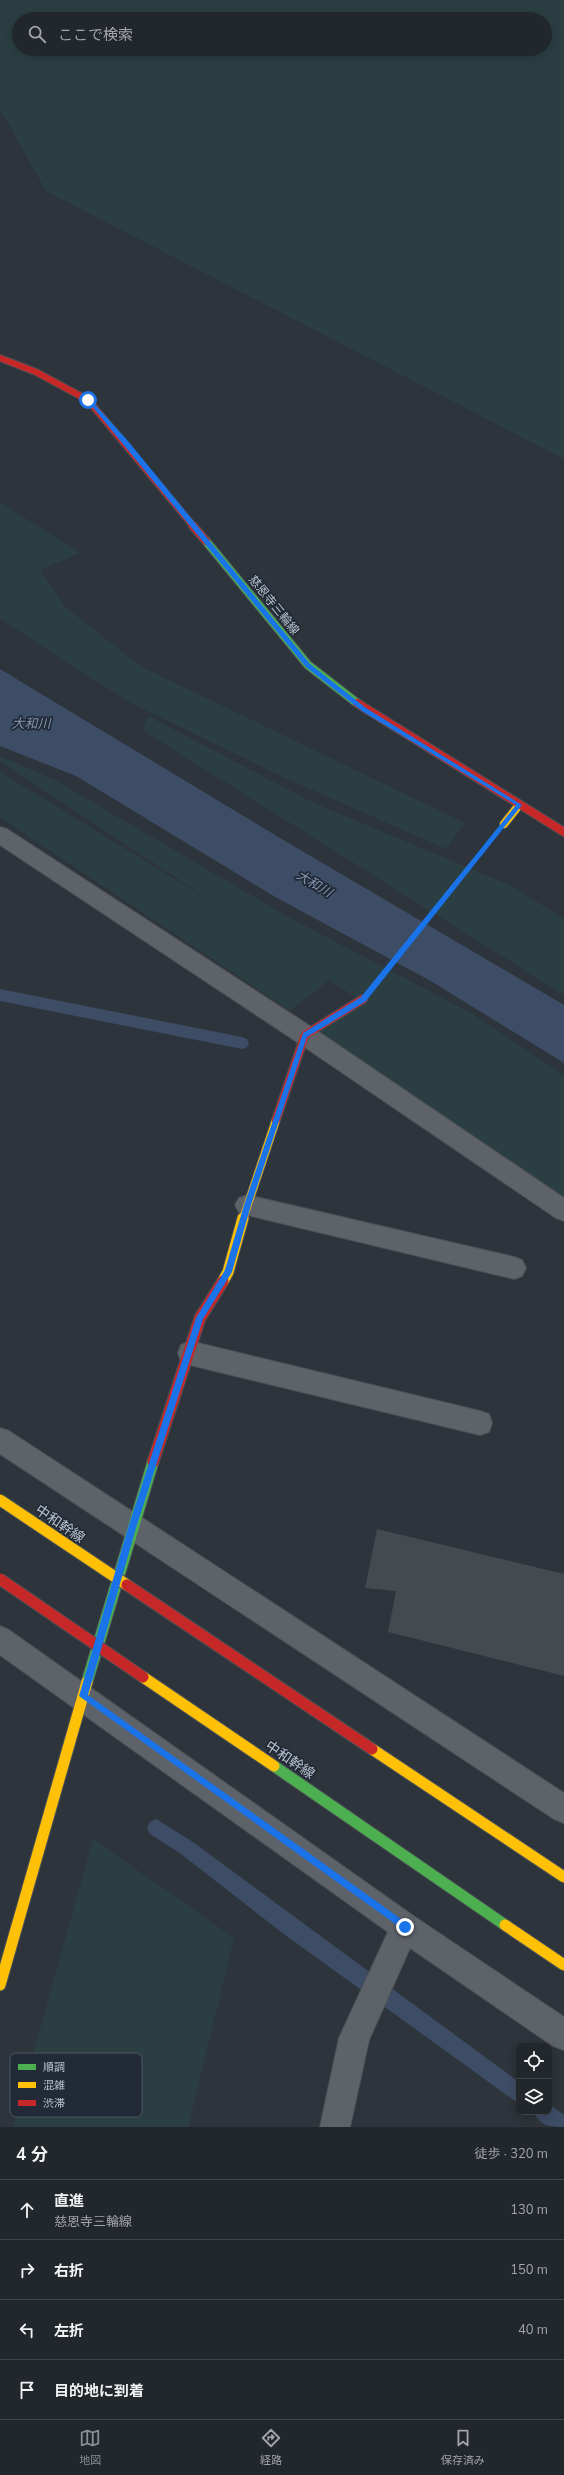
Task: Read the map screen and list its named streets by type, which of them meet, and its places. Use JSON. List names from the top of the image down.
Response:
{
  "streets": {
    "main road": ["慈恩寺三輪線", "中和幹線"]
  },
  "water": ["大和川"],
  "legend": ["順調", "混雑", "渋滞"],
  "page": {
    "search": "ここで検索",
    "heading": ["4 分", "徒歩 · 320 m"],
    "list": [
      ["直進", "慈恩寺三輪線", "130 m"],
      ["右折", "150 m"],
      ["左折", "40 m"],
      "目的地に到着"
    ],
    "nav": ["地図", "経路", "保存済み"]
  }
}
